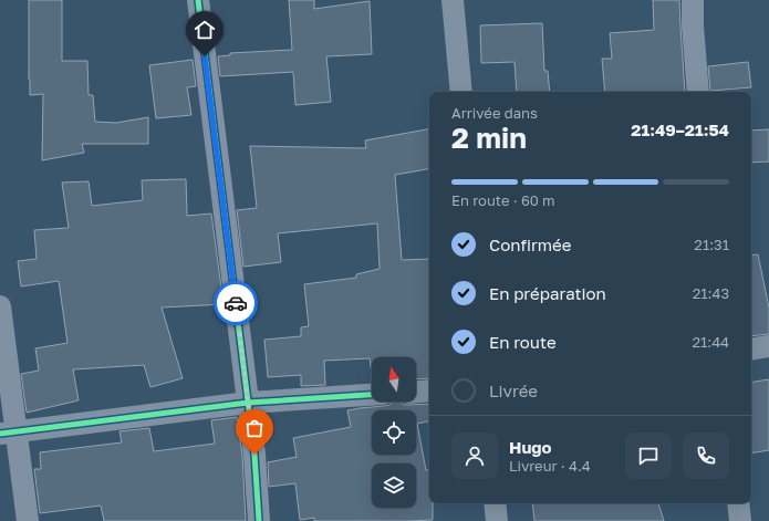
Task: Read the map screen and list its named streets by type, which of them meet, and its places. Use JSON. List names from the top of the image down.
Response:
{
  "north": "top",
  "page": {
    "heading": ["2 min", "Arrivée dans", "21:49–21:54"],
    "panel": ["Hugo", "Livreur · 4.4"],
    "bar": "En route · 60 m",
    "list": [
      ["Confirmée", "21:31"],
      ["En préparation", "21:43"],
      ["En route", "21:44"],
      "Livrée"
    ]
  }
}
